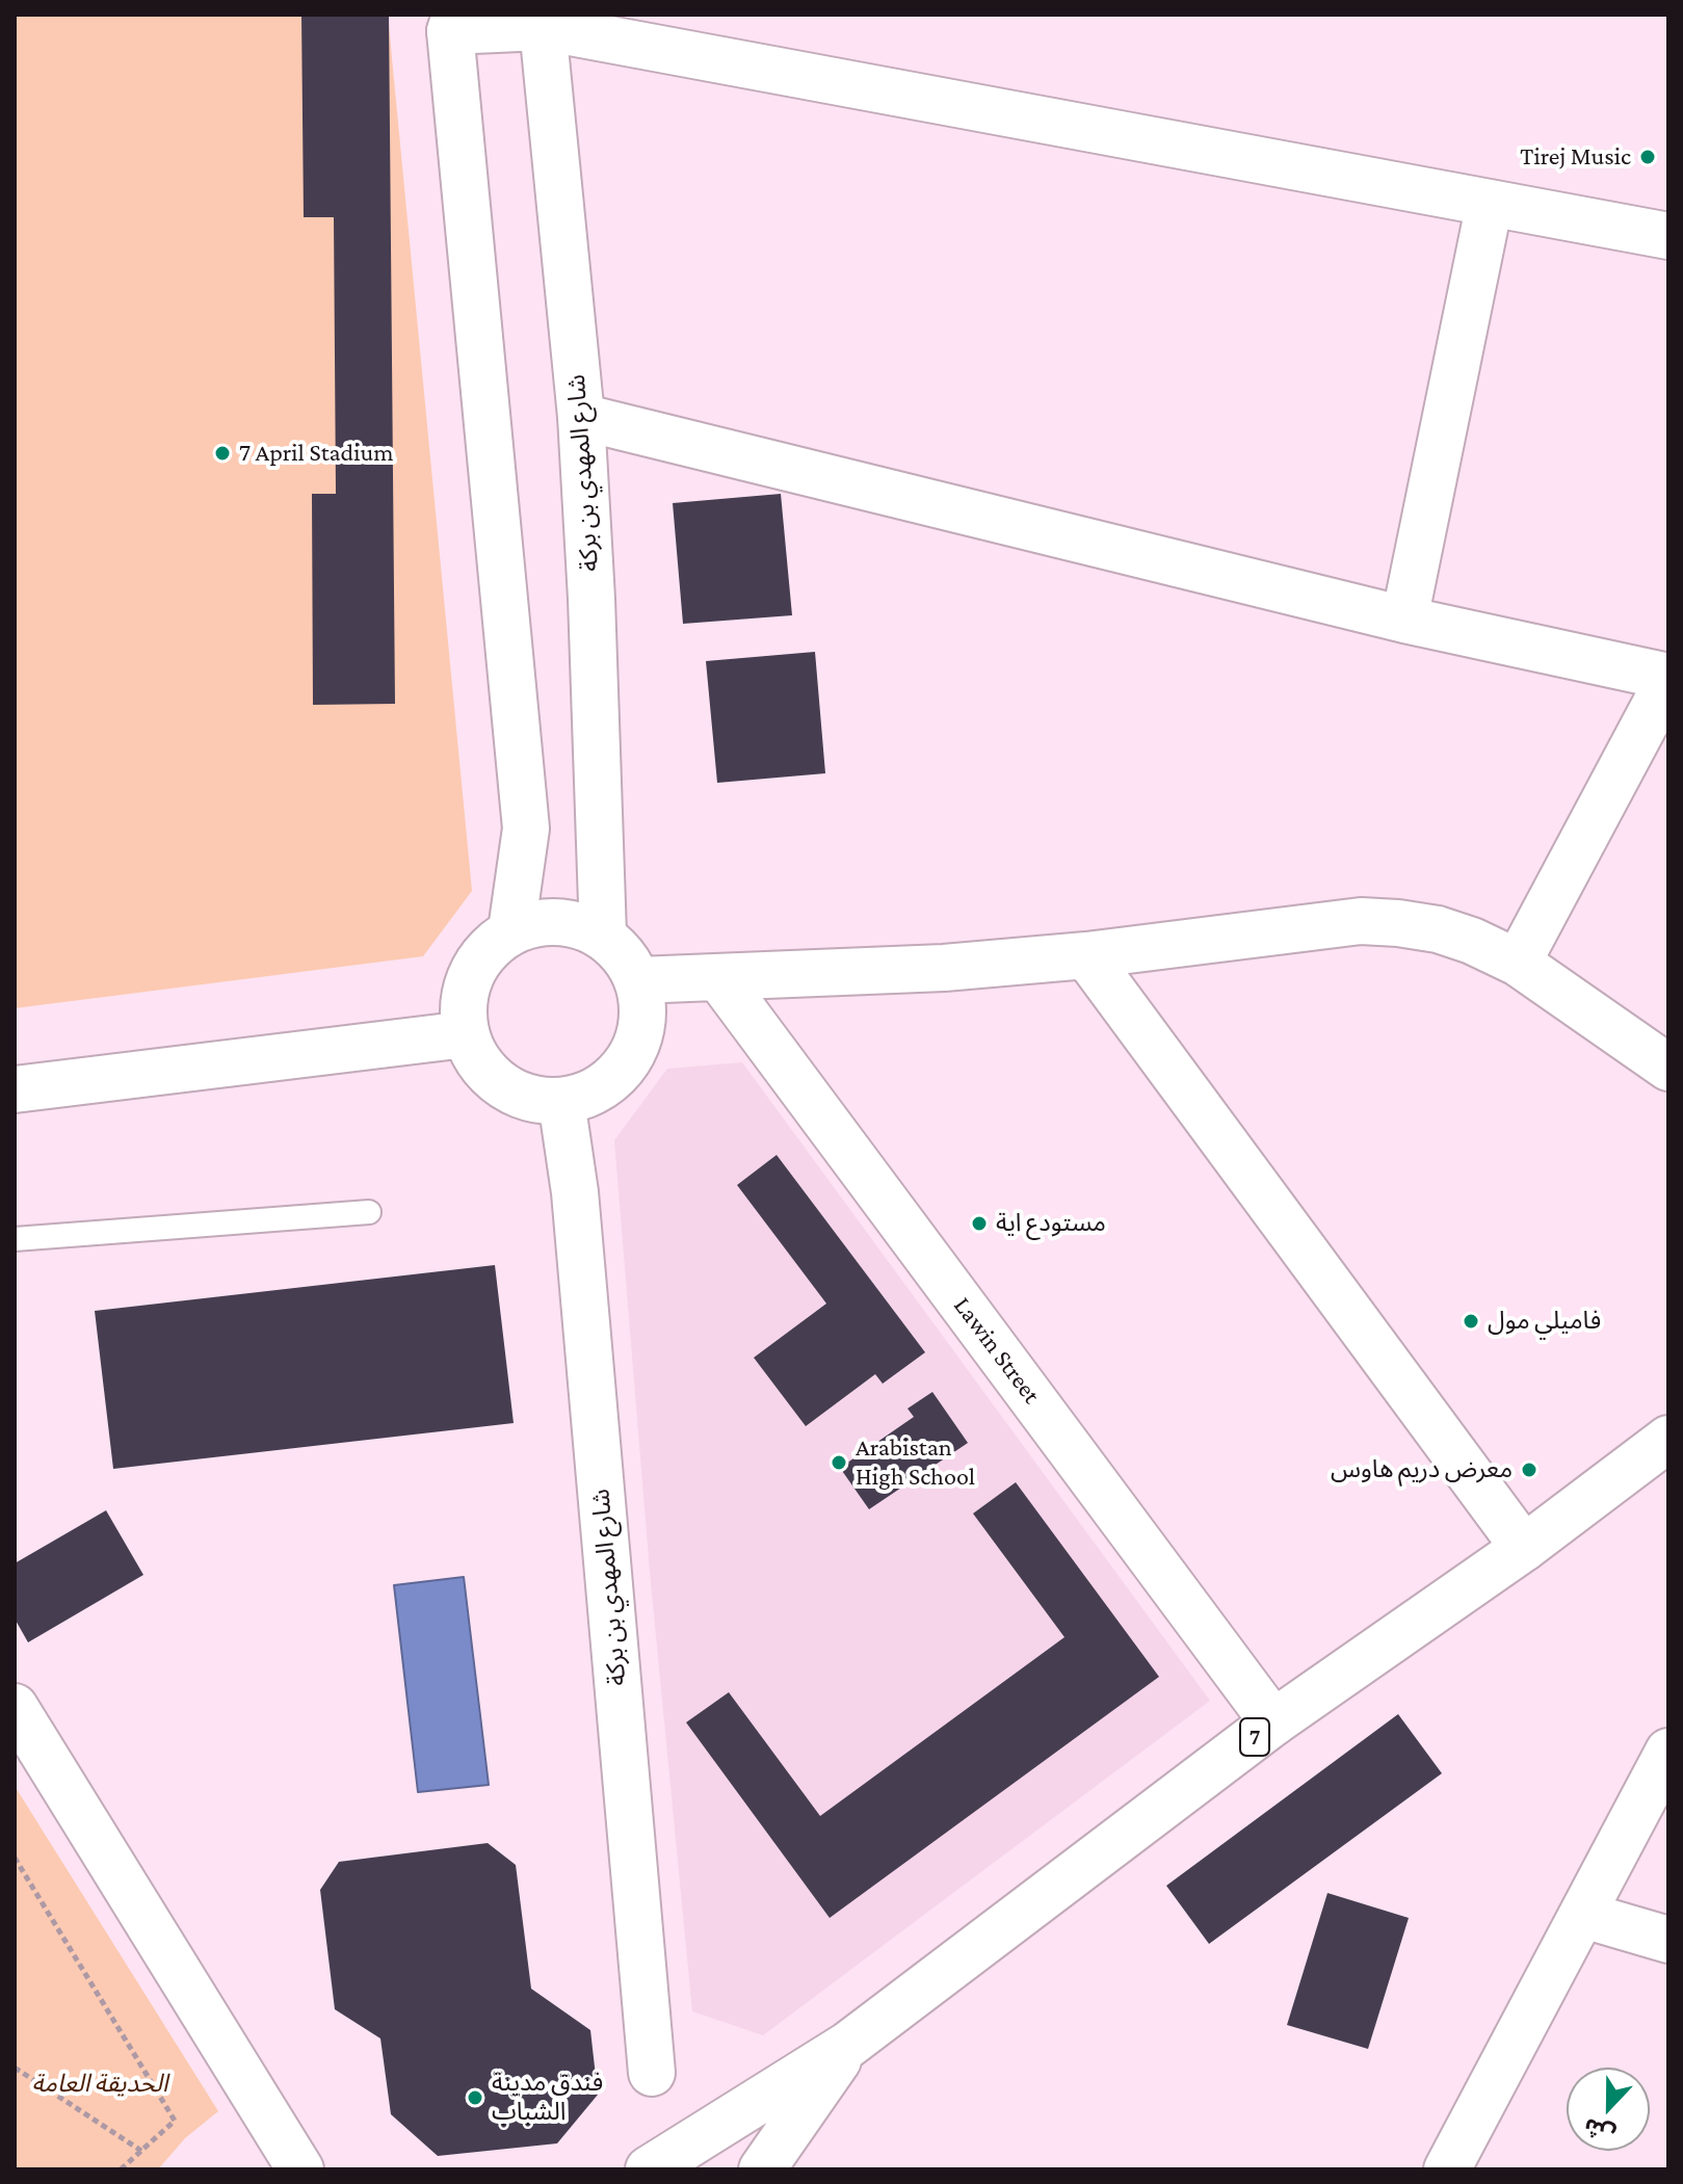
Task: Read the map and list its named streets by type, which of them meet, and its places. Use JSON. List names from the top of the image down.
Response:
{
  "streets": {
    "main road": ["شارع المهدي بن بركة", "Lawin Street", "7"]
  },
  "crossings": [
    ["Lawin Street", "7"]
  ],
  "parks": ["الحديقة العامة"],
  "places": [
    "Tirej Music",
    "7 April Stadium",
    "مستودع اية",
    "فاميلي مول",
    "Arabistan High School",
    "معرض دريم هاوس",
    "فندق مدينة الشباب"
  ],
  "north": "bottom"
}
